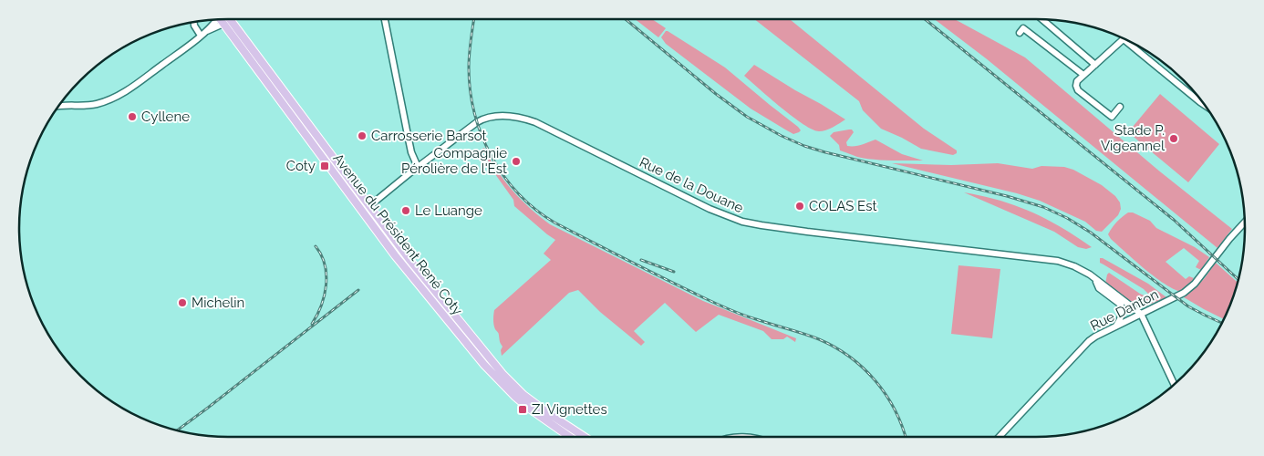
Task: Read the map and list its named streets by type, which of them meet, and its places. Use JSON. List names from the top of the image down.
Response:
{
  "streets": {
    "main road": ["Avenue du Président René Coty"],
    "street": ["Rue de la Douane", "Rue Danton"]
  },
  "crossings": [
    ["Rue de la Douane", "Avenue du Président René Coty"],
    ["Rue de la Douane", "Rue Danton"]
  ],
  "places": {
    "other": [
      "Cyllene",
      "Carrosserie Barsot",
      "Stade P. Vigeannel",
      "Compagnie Pérolière de l'Est",
      "COLAS Est",
      "Le Luange",
      "Michelin"
    ],
    "transit": ["Coty", "ZI Vignettes"]
  }
}
